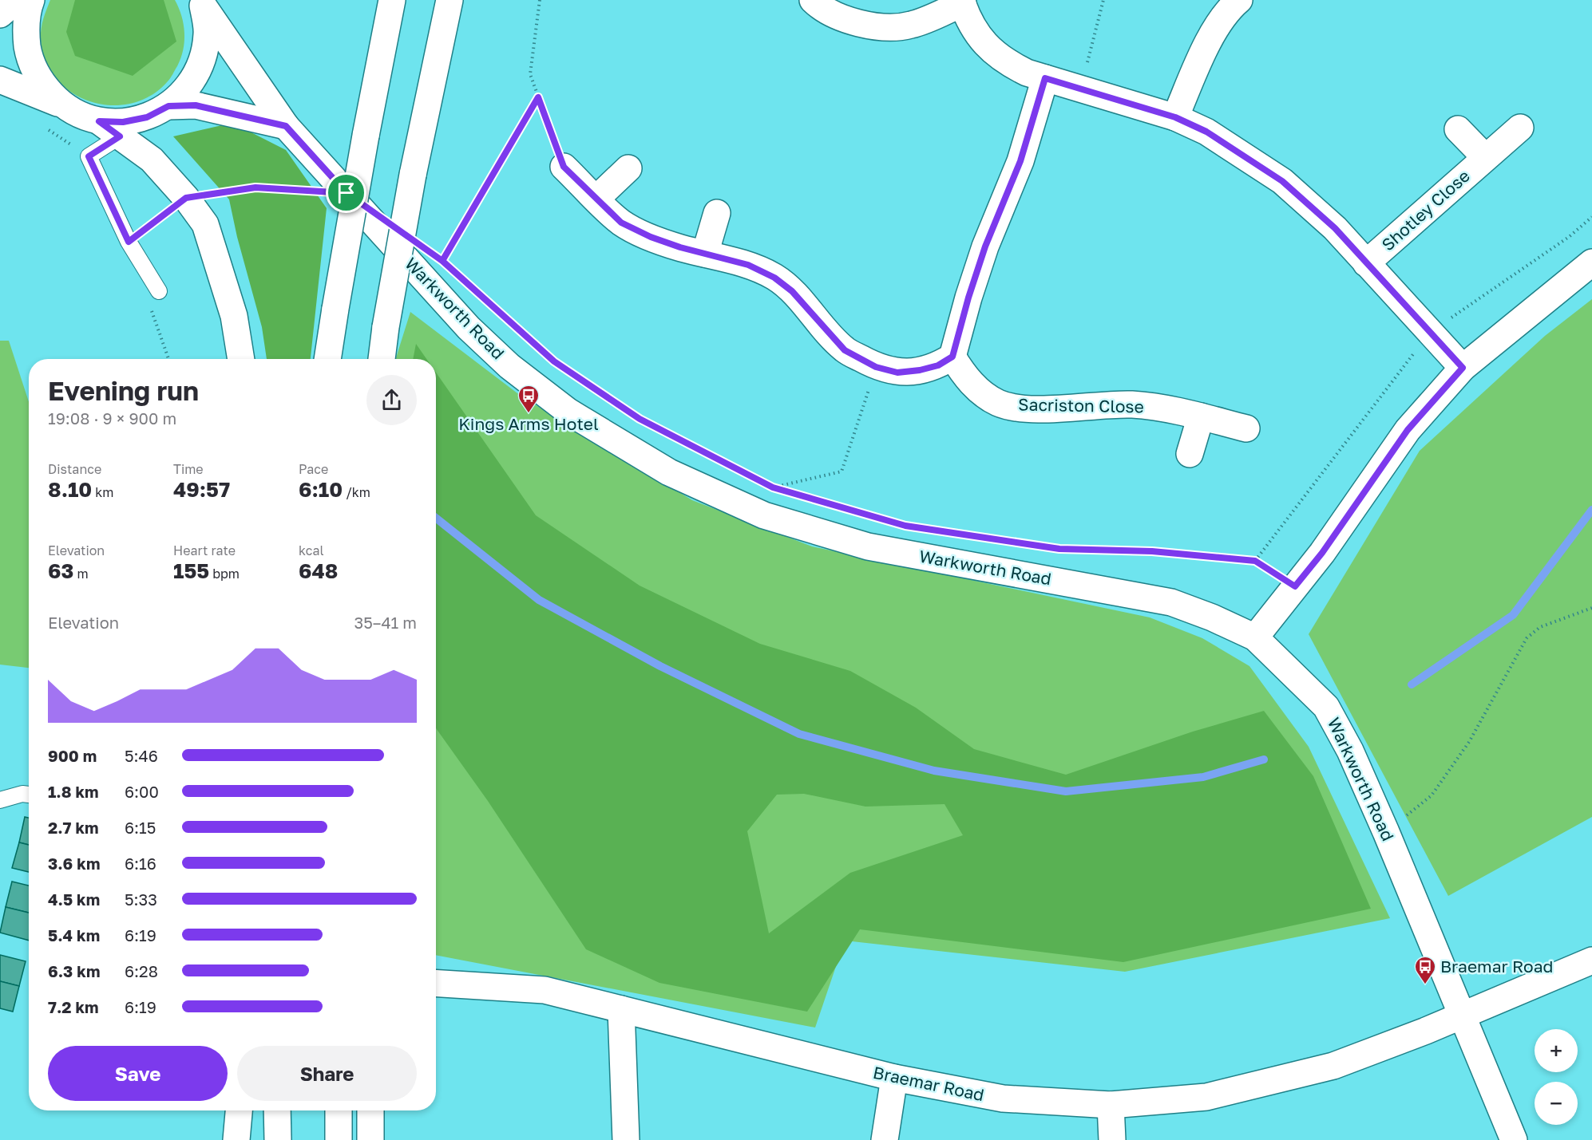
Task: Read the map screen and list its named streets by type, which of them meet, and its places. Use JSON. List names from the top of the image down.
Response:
{
  "streets": {
    "street": [
      "Shotley Close",
      "Warkworth Road",
      "Sacriston Close",
      "Braemar Road"
    ]
  },
  "crossings": [
    ["Warkworth Road", "Braemar Road"]
  ],
  "places": {
    "bus stop": ["Kings Arms Hotel", "Braemar Road"]
  },
  "page": {
    "heading": ["Evening run", "19:08 · 9 × 900 m"],
    "stats": [
      ["Distance", "8.10 km"],
      ["Time", "49:57"],
      ["Pace", "6:10 /km"],
      ["Elevation", "63 m"],
      ["Heart rate", "155 bpm"],
      ["kcal", "648"]
    ],
    "chart": ["Elevation", "35–41 m"],
    "list": [
      {
        "name": "900 m",
        "note": "5:46"
      },
      {
        "name": "1.8 km",
        "note": "6:00"
      },
      {
        "name": "2.7 km",
        "note": "6:15"
      },
      {
        "name": "3.6 km",
        "note": "6:16"
      },
      {
        "name": "4.5 km",
        "note": "5:33"
      },
      {
        "name": "5.4 km",
        "note": "6:19"
      },
      {
        "name": "6.3 km",
        "note": "6:28"
      },
      {
        "name": "7.2 km",
        "note": "6:19"
      }
    ],
    "map_buttons": ["+", "−"],
    "buttons": ["Save", "Share"]
  }
}
